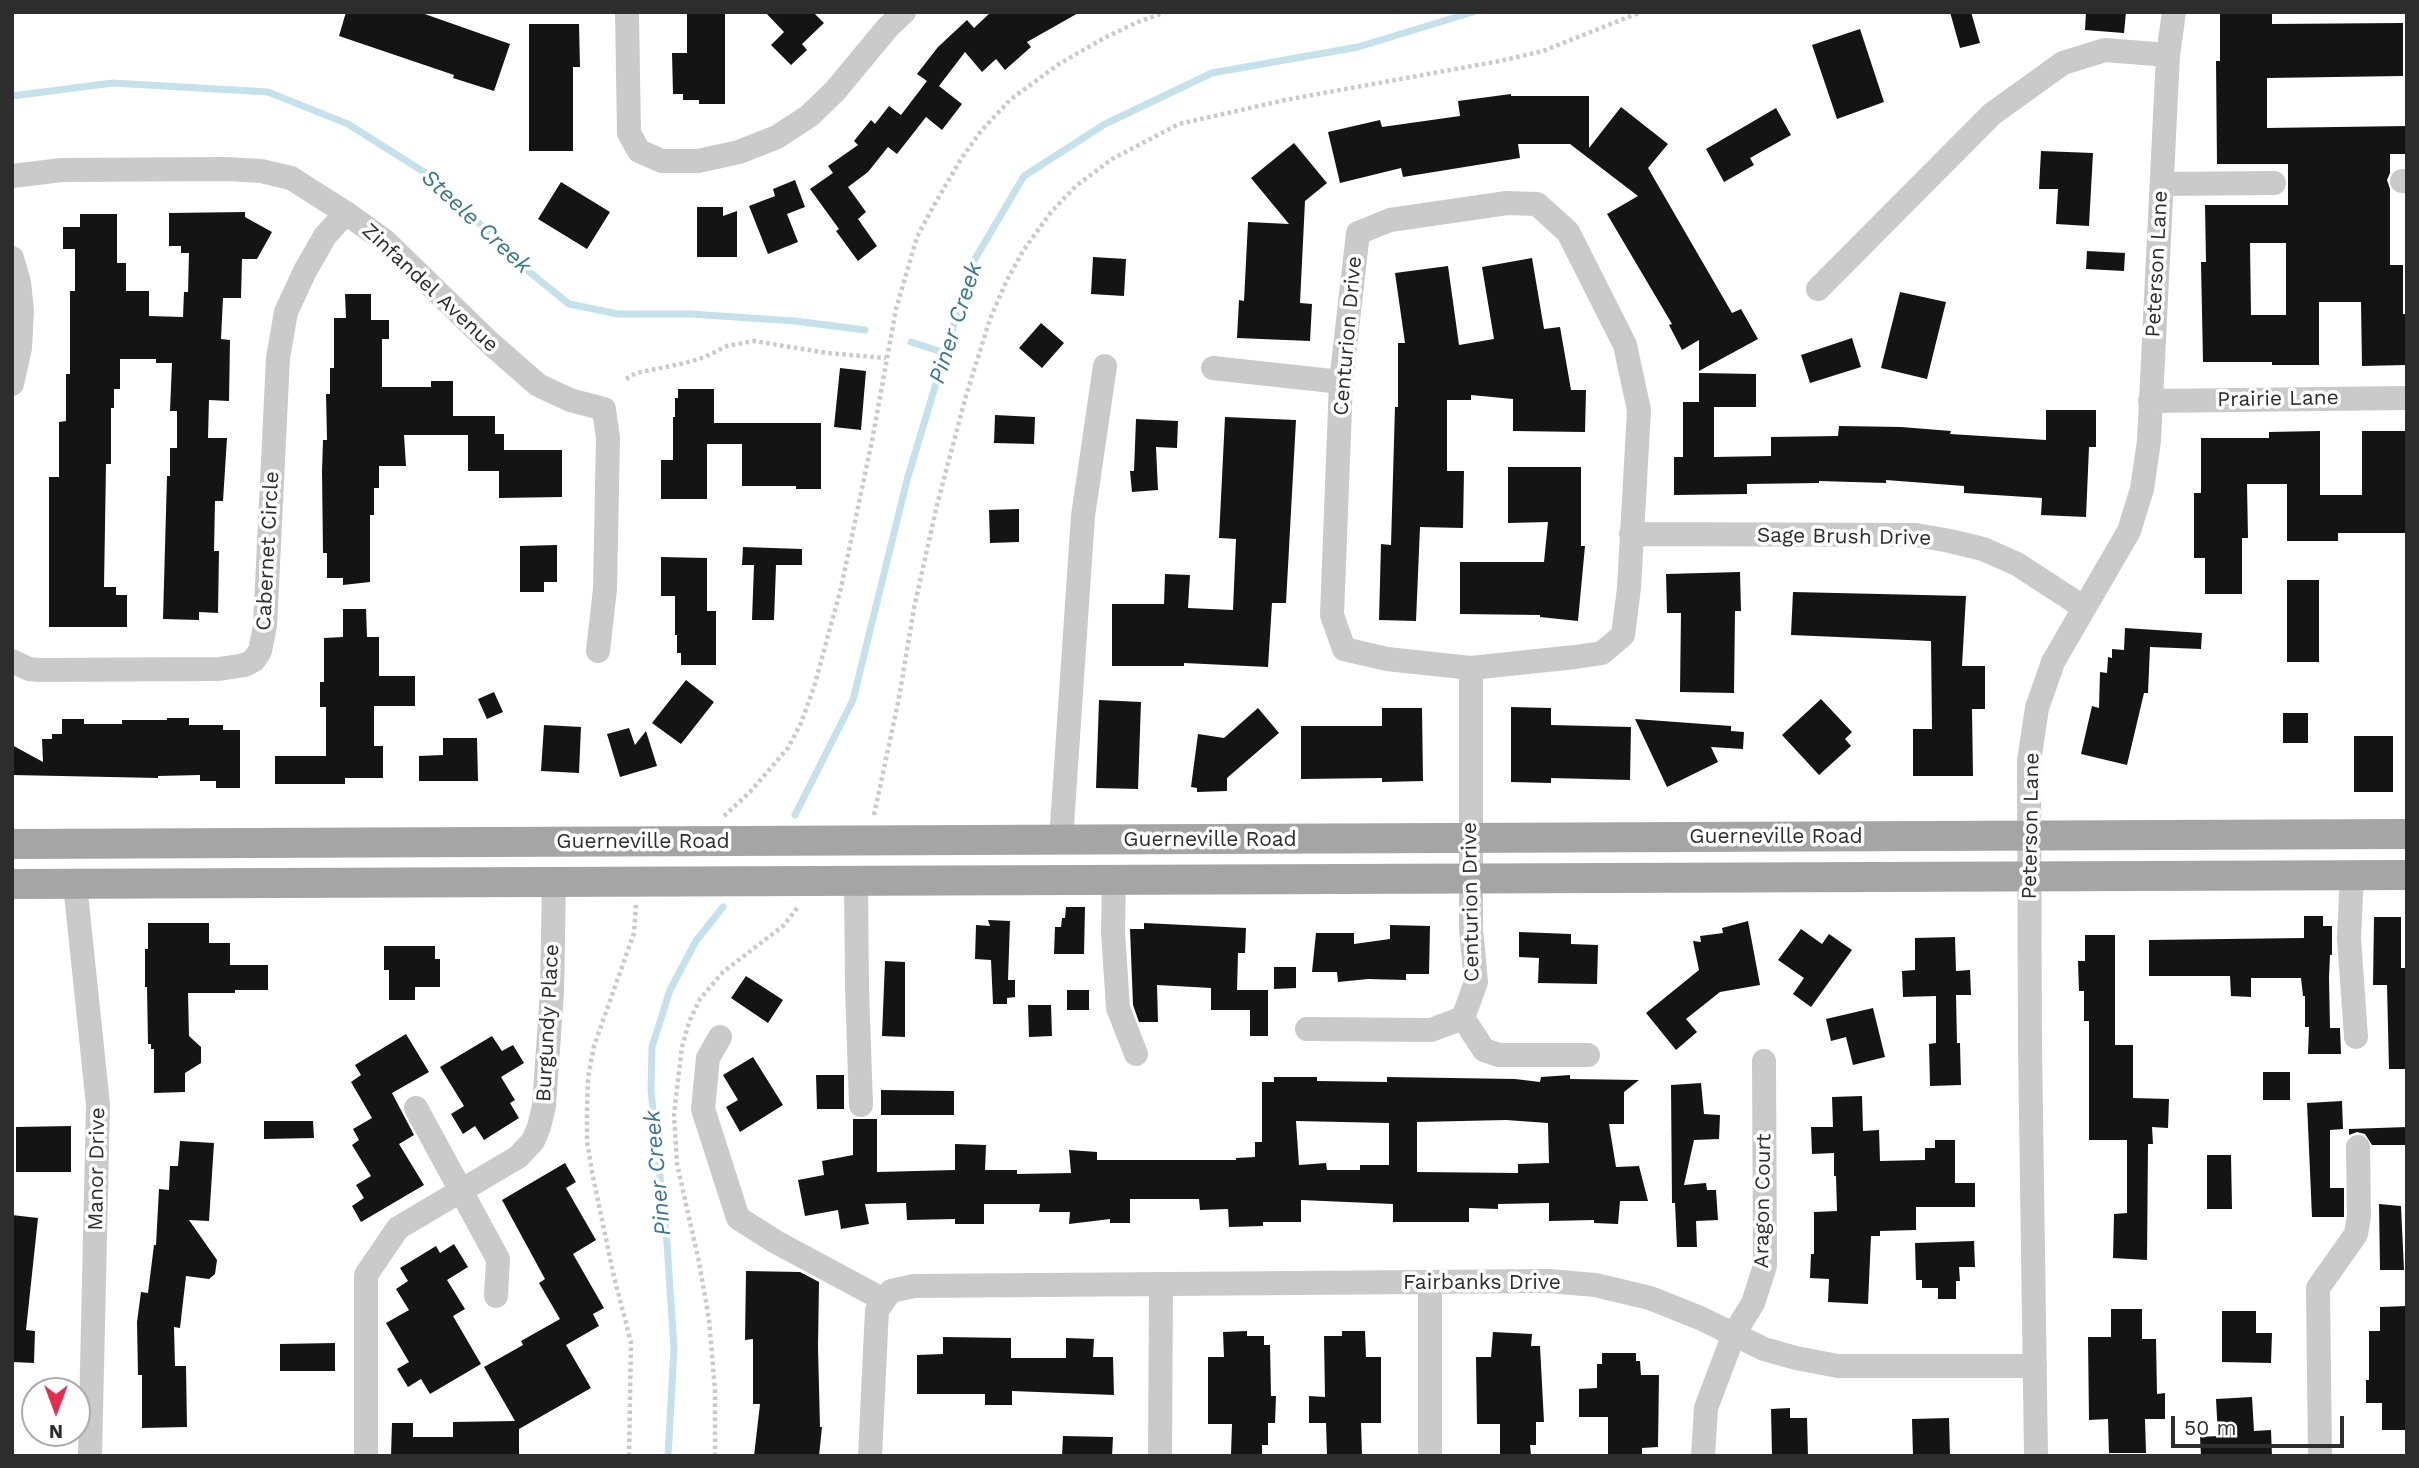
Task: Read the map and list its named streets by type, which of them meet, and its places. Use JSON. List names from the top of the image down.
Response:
{
  "streets": {
    "main road": ["Guerneville Road"],
    "street": [
      "Peterson Lane",
      "Zinfandel Avenue",
      "Centurion Drive",
      "Prairie Lane",
      "Sage Brush Drive",
      "Cabernet Circle",
      "Burgundy Place",
      "Manor Drive",
      "Aragon Court",
      "Fairbanks Drive"
    ]
  },
  "crossings": [
    ["Peterson Lane", "Prairie Lane"],
    ["Peterson Lane", "Sage Brush Drive"],
    ["Peterson Lane", "Guerneville Road"],
    ["Peterson Lane", "Fairbanks Drive"],
    ["Zinfandel Avenue", "Cabernet Circle"],
    ["Centurion Drive", "Sage Brush Drive"],
    ["Centurion Drive", "Guerneville Road"],
    ["Guerneville Road", "Burgundy Place"],
    ["Guerneville Road", "Manor Drive"],
    ["Aragon Court", "Fairbanks Drive"]
  ],
  "water": ["Steele Creek", "Piner Creek"],
  "scale_bar": "50 m",
  "north": "bottom"
}
